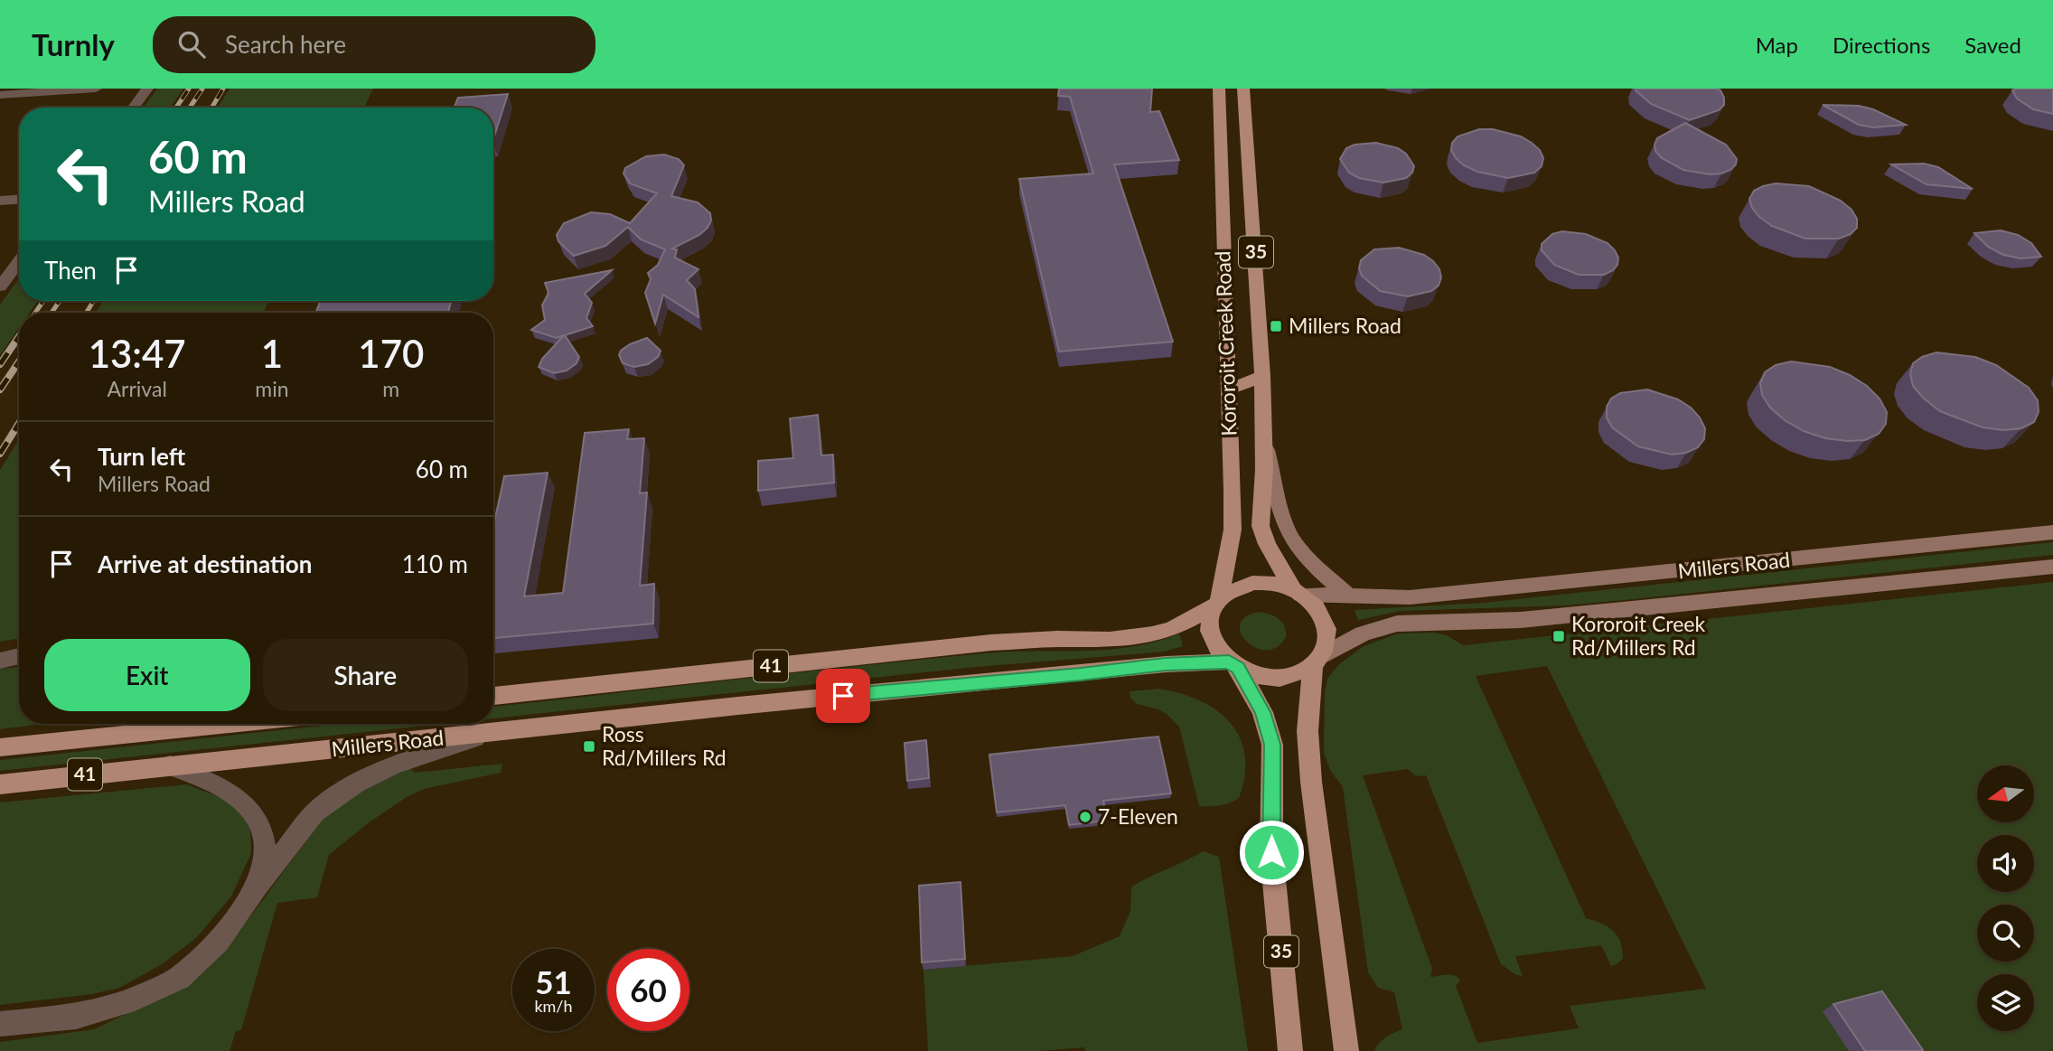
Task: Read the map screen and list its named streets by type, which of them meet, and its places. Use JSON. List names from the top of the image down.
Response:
{
  "streets": {
    "main road": [
      "35",
      "Kororoit Creek Road",
      "Millers Road",
      "41"
    ]
  },
  "crossings": [
    ["35", "Kororoit Creek Road"],
    ["35", "Millers Road"],
    ["35", "41"],
    ["Kororoit Creek Road", "Millers Road"],
    ["Kororoit Creek Road", "41"],
    ["Millers Road", "41"]
  ],
  "places": {
    "transit": ["Millers Road", "Kororoit Creek Rd/Millers Rd", "Ross Rd/Millers Rd"],
    "other": ["7-Eleven"]
  },
  "north": "left",
  "page": {
    "header": "Turnly",
    "search": "Search here",
    "nav": ["Map", "Directions", "Saved"],
    "turn": ["60 m", "Millers Road"],
    "then": "Then",
    "eta": [
      "13:47",
      "Arrival",
      "1",
      "min",
      "170",
      "m"
    ],
    "list": [
      {
        "name": "Turn left",
        "note": "Millers Road",
        "value": "60 m"
      },
      {
        "name": "Arrive at destination",
        "value": "110 m"
      }
    ],
    "buttons": ["Exit", "Share"],
    "speed": "51 km/h",
    "limit": "60"
  }
}
